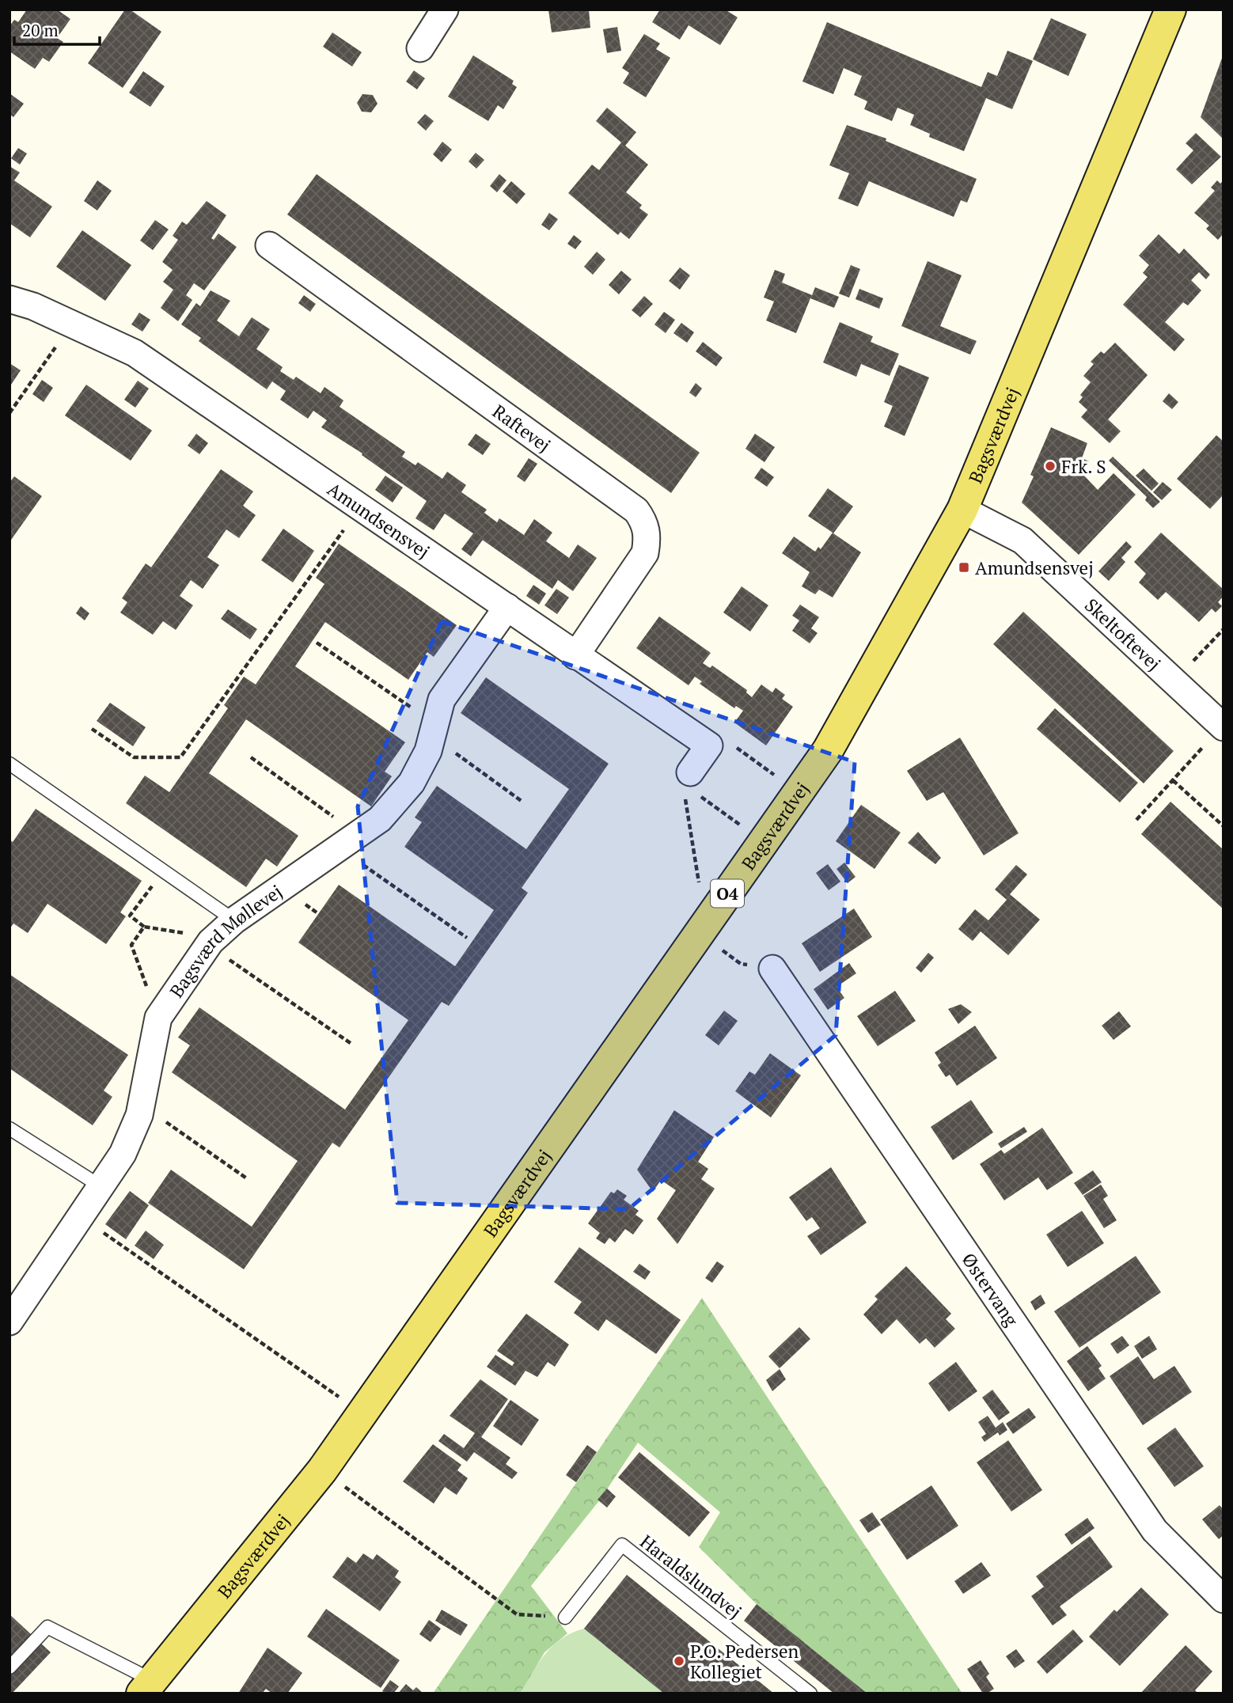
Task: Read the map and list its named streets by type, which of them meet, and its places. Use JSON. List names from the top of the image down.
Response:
{
  "streets": {
    "main road": ["Bagsværdvej", "O4"],
    "street": [
      "Raftevej",
      "Amundsensvej",
      "Skeltoftevej",
      "Bagsværd Møllevej",
      "Østervang"
    ],
    "lane": ["Haraldslundvej"]
  },
  "crossings": [
    ["Raftevej", "Amundsensvej"],
    ["Bagsværdvej", "Skeltoftevej"],
    ["Amundsensvej", "Bagsværd Møllevej"]
  ],
  "places": {
    "other": ["Frk. S", "P.O. Pedersen Kollegiet"],
    "transit": ["Amundsensvej"]
  },
  "scale_bar": "20 m"
}
